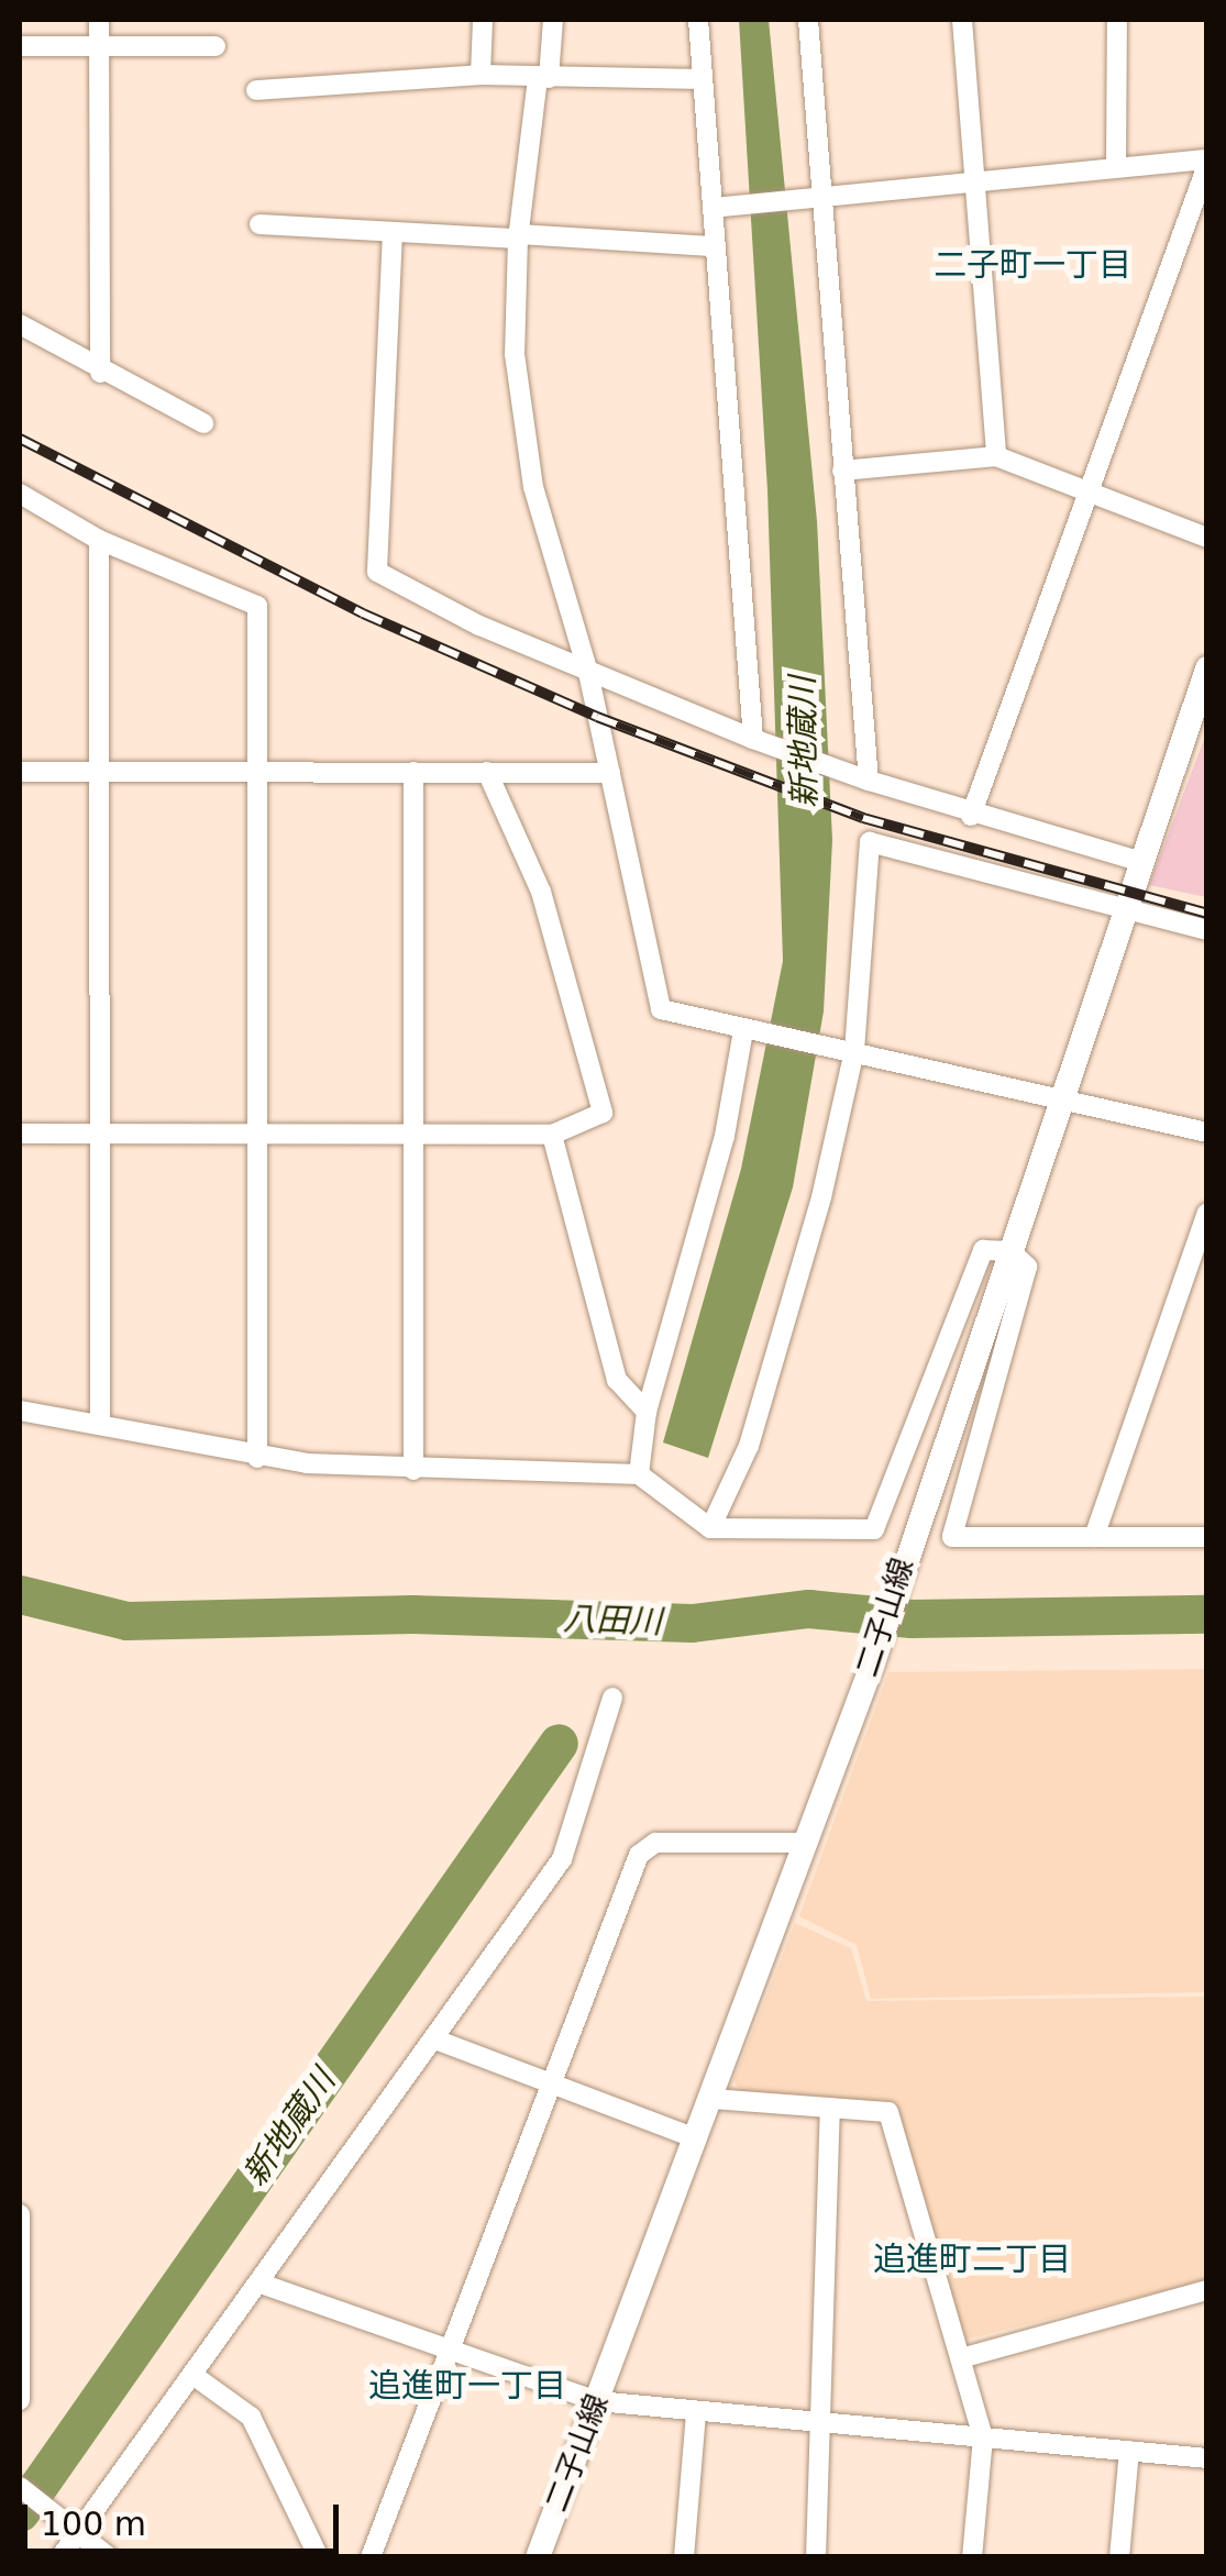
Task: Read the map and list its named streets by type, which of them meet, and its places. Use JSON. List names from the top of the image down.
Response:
{
  "streets": {
    "street": ["二子山線"]
  },
  "districts": ["二子町一丁目", "追進町二丁目", "追進町一丁目"],
  "water": ["新地蔵川", "八田川"],
  "scale_bar": "100 m"
}
